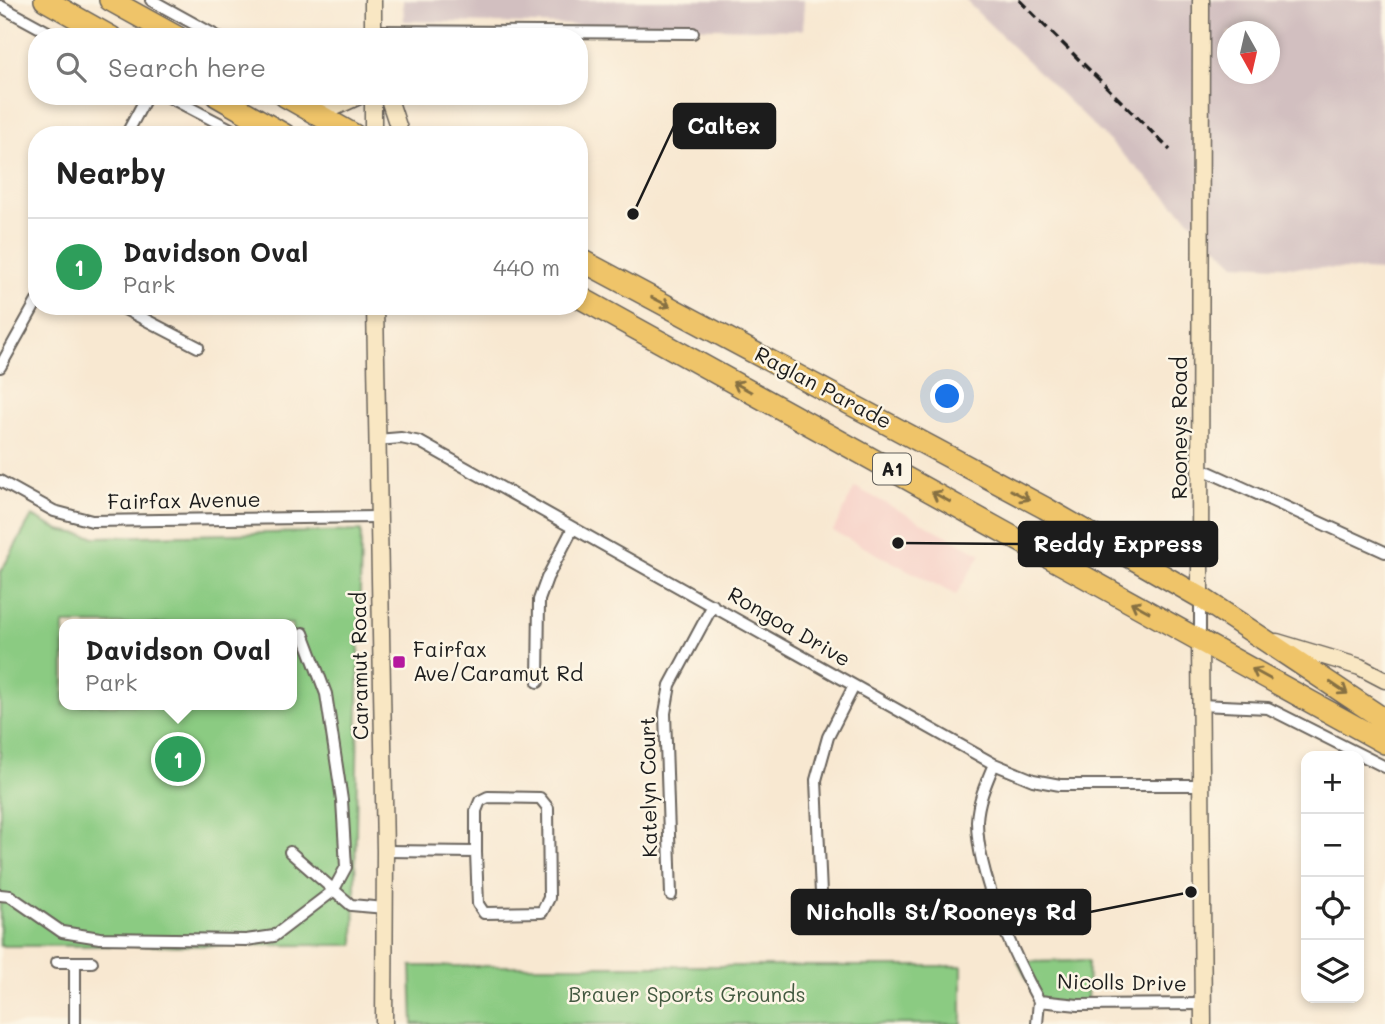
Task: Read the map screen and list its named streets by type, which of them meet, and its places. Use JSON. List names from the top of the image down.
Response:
{
  "streets": {
    "highway": ["Raglan Parade", "A1"],
    "street": [
      "Rooneys Road",
      "Fairfax Avenue",
      "Rongoa Drive",
      "Caramut Road",
      "Katelyn Court",
      "Nicolls Drive"
    ]
  },
  "crossings": [
    ["Raglan Parade", "Rooneys Road"],
    ["Rooneys Road", "Rongoa Drive"],
    ["Rooneys Road", "Nicolls Drive"],
    ["Fairfax Avenue", "Caramut Road"],
    ["Rongoa Drive", "Caramut Road"],
    ["Rongoa Drive", "Katelyn Court"],
    ["Rongoa Drive", "Nicolls Drive"]
  ],
  "parks": ["Brauer Sports Grounds"],
  "places": {
    "other": ["Caltex", "Reddy Express", "Nicholls St/Rooneys Rd"],
    "transit": ["Fairfax Ave/Caramut Rd"]
  },
  "north": "bottom",
  "page": {
    "search": "Search here",
    "heading": "Nearby",
    "list": [
      {
        "mark": "1",
        "name": "Davidson Oval",
        "note": "Park",
        "value": "440 m"
      }
    ],
    "popup": ["Davidson Oval", "Park"],
    "pins": "1",
    "map_buttons": ["+", "−"]
  }
}
